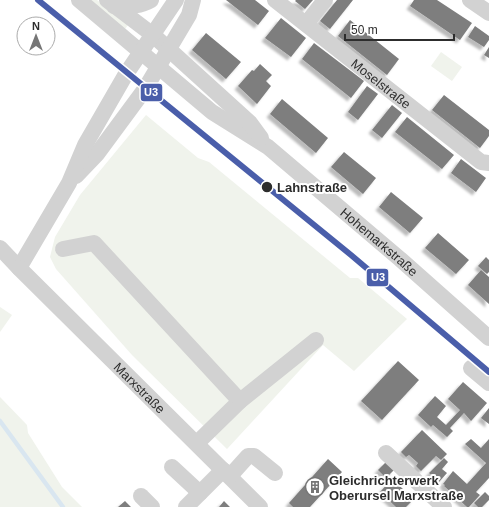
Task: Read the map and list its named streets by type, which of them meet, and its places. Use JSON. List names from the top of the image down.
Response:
{
  "streets": {
    "street": ["Moselstraße", "Hohemarkstraße", "Marxstraße"]
  },
  "places": {
    "other": ["Lahnstraße"],
    "building": ["Gleichrichterwerk Oberursel Marxstraße"]
  },
  "lines": ["transit line U3"],
  "scale_bar": "50 m",
  "north": "top"
}
